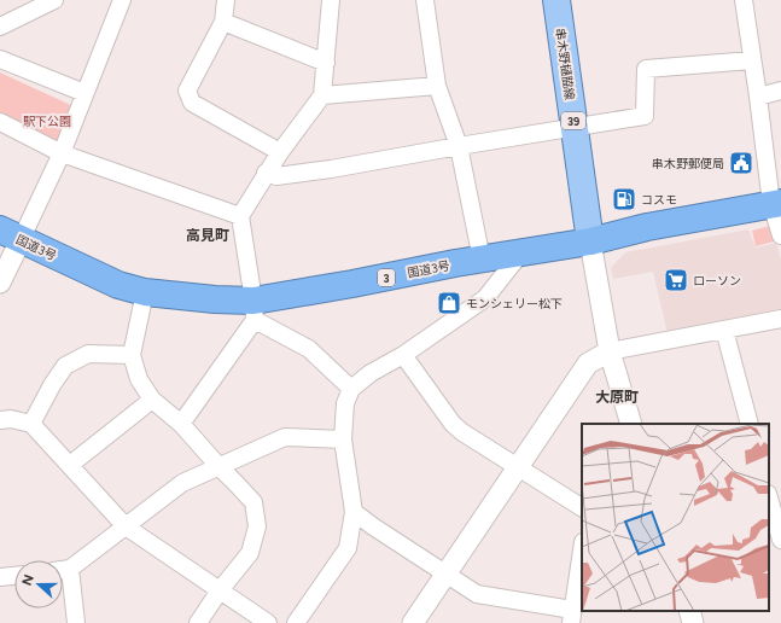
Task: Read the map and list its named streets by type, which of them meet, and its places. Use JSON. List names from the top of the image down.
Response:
{
  "streets": {
    "highway": ["国道3号", "3"],
    "main road": ["串木野樋脇線", "39"]
  },
  "crossings": [
    ["串木野樋脇線", "国道3号"]
  ],
  "districts": ["高見町", "大原町"],
  "parks": ["駅下公園"],
  "places": {
    "public building": ["串木野郵便局"],
    "fuel station": ["コスモ"],
    "supermarket": ["ローソン"],
    "shop": ["モンシェリー松下"]
  },
  "north": "left"
}
